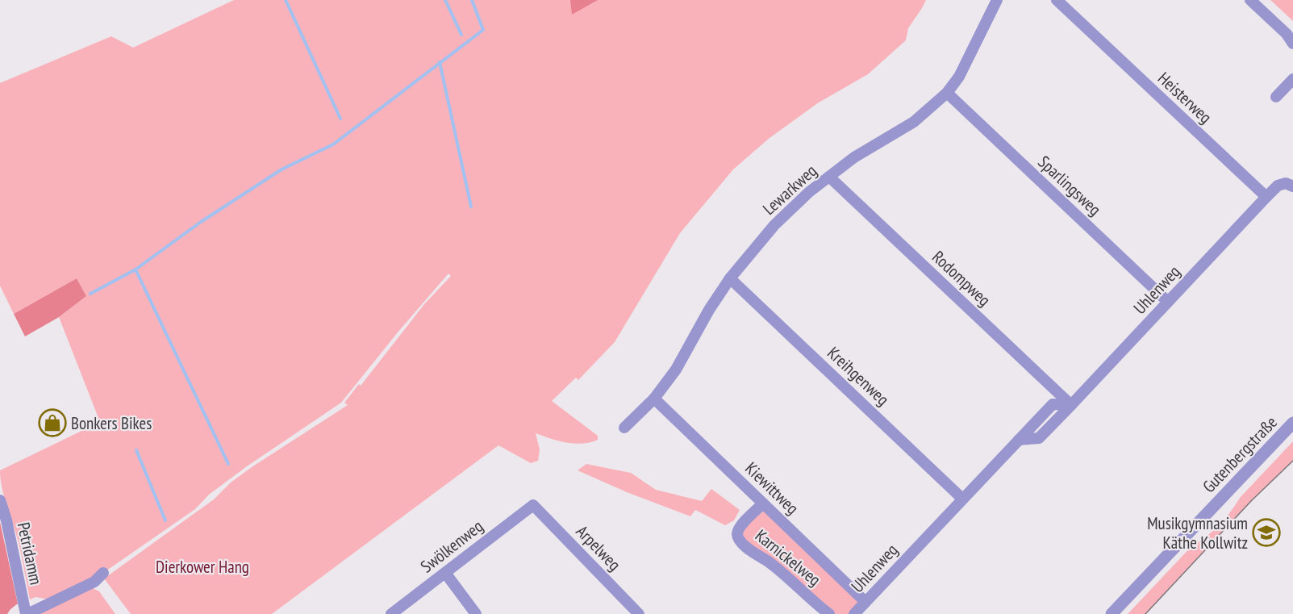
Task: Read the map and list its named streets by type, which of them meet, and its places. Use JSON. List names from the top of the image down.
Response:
{
  "streets": {
    "street": [
      "Heisterweg",
      "Sparlingsweg",
      "Lewarkweg",
      "Rodompweg",
      "Uhlenweg",
      "Kreihgenweg",
      "Gutenbergstraße",
      "Kiewittweg",
      "Swölkenweg",
      "Arpelweg",
      "Petridamm",
      "Karnickelweg"
    ]
  },
  "crossings": [
    ["Heisterweg", "Uhlenweg"],
    ["Sparlingsweg", "Lewarkweg"],
    ["Sparlingsweg", "Uhlenweg"],
    ["Lewarkweg", "Rodompweg"],
    ["Lewarkweg", "Kreihgenweg"],
    ["Lewarkweg", "Kiewittweg"],
    ["Rodompweg", "Uhlenweg"],
    ["Uhlenweg", "Kreihgenweg"],
    ["Uhlenweg", "Kiewittweg"],
    ["Kiewittweg", "Karnickelweg"],
    ["Swölkenweg", "Arpelweg"]
  ],
  "parks": ["Dierkower Hang"],
  "places": {
    "shop": ["Bonkers Bikes"],
    "school or university": ["Musikgymnasium Käthe Kollwitz"]
  }
}
